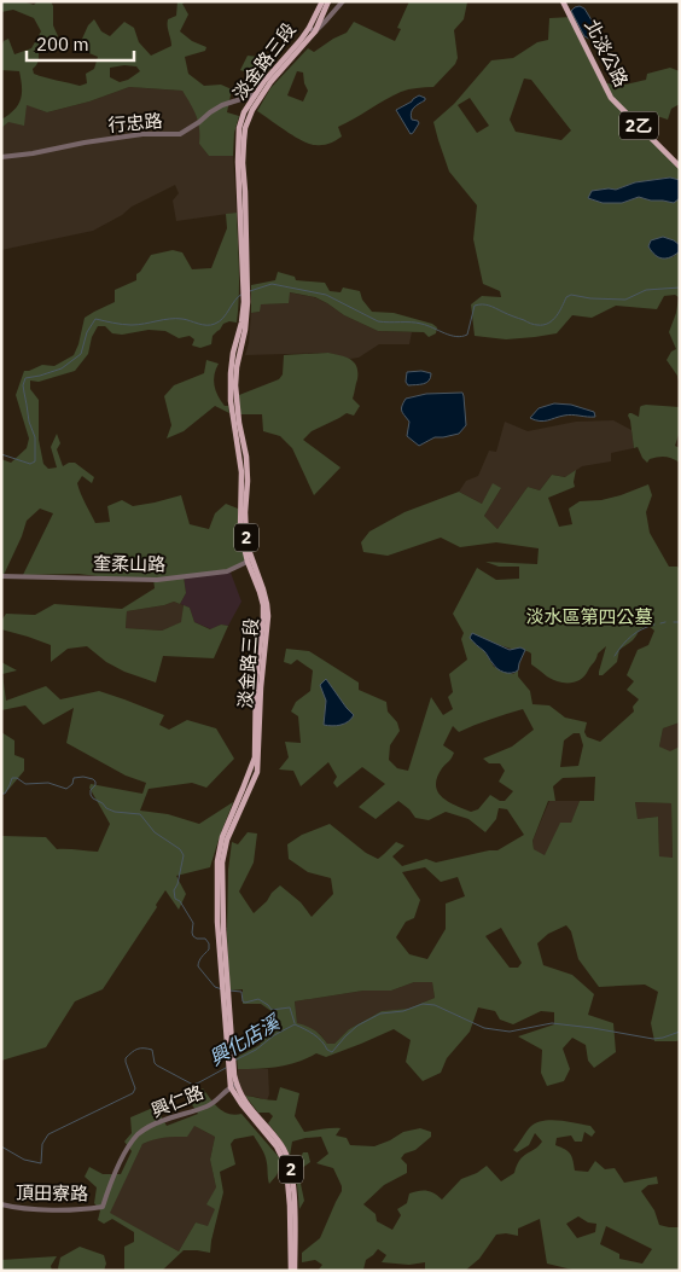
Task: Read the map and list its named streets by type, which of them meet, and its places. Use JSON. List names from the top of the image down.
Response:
{
  "streets": {
    "main road": [
      "北淡公路",
      "淡金路三段",
      "2乙",
      "2"
    ],
    "street": [
      "行忠路",
      "奎柔山路",
      "興仁路",
      "頂田寮路"
    ]
  },
  "crossings": [
    ["淡金路三段", "行忠路"],
    ["淡金路三段", "2"],
    ["淡金路三段", "奎柔山路"],
    ["淡金路三段", "興仁路"],
    ["2", "興仁路"],
    ["興仁路", "頂田寮路"]
  ],
  "water": ["興化店溪"],
  "parks": ["淡水區第四公墓"],
  "scale_bar": "200 m"
}
